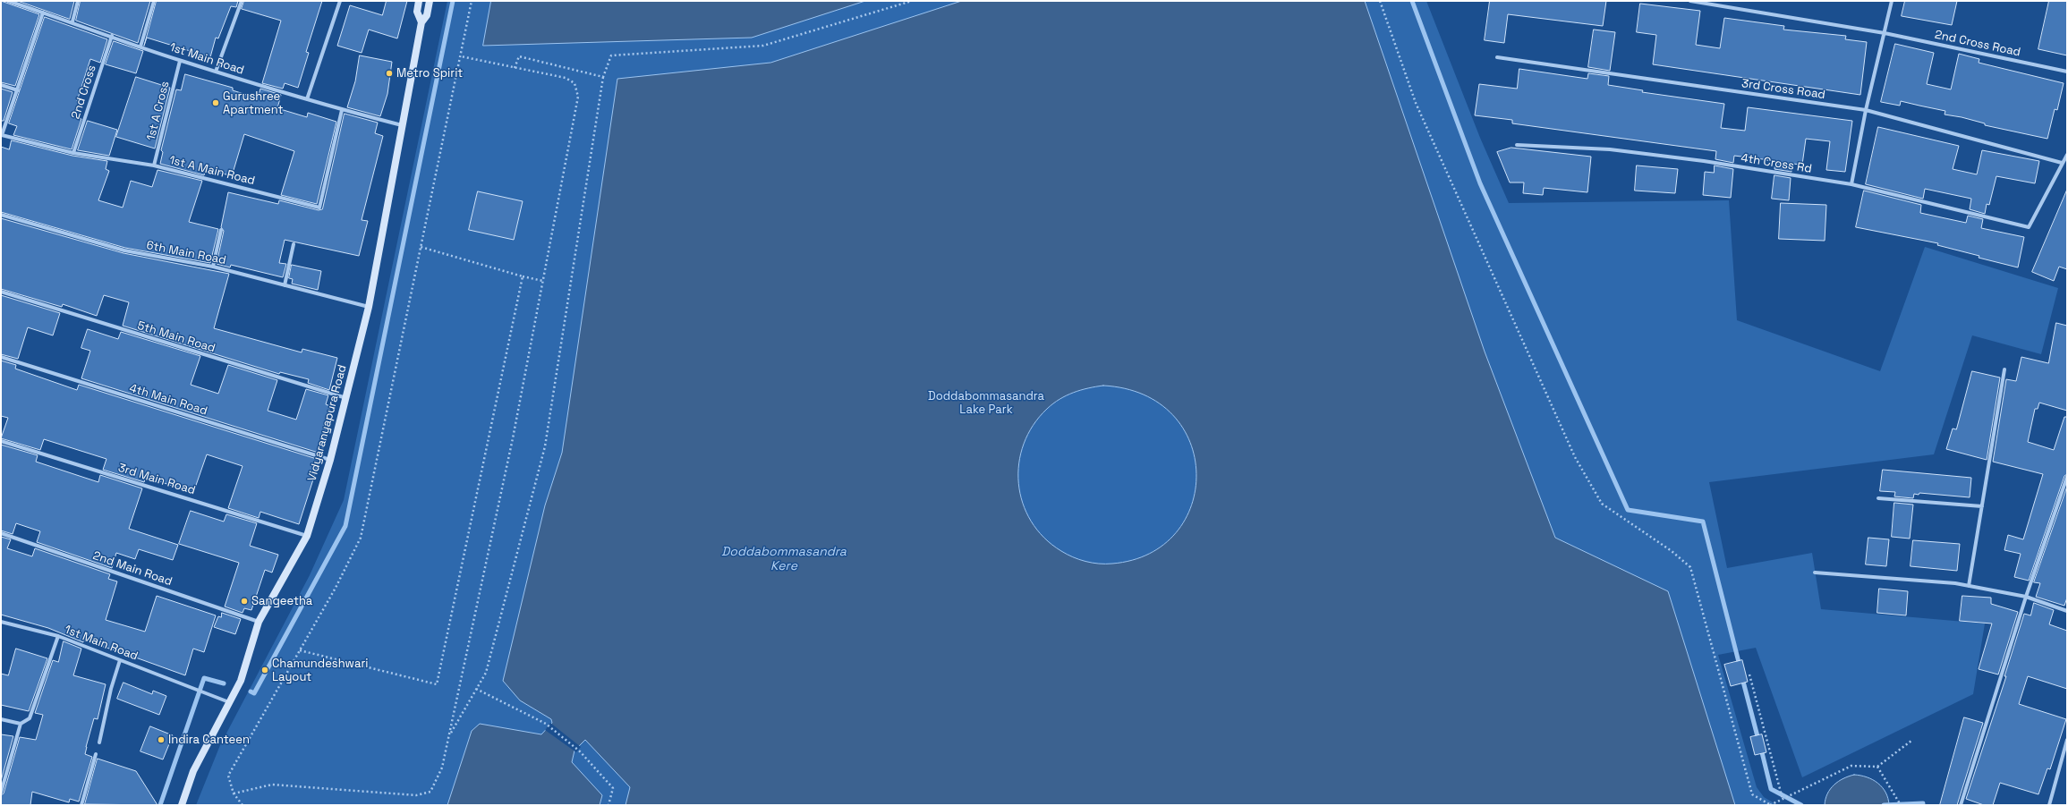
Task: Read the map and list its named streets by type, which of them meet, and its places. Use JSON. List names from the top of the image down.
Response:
{
  "streets": {
    "main road": ["Vidyaranyapura Road"],
    "street": [
      "2nd Cross Road",
      "1st Main Road",
      "3rd Cross Road",
      "2nd Cross",
      "1st A Cross",
      "4th Cross Rd",
      "1st A Main Road",
      "6th Main Road",
      "5th Main Road",
      "4th Main Road",
      "3rd Main Road",
      "2nd Main Road"
    ]
  },
  "crossings": [
    ["1st Main Road", "2nd Cross"],
    ["1st Main Road", "1st A Cross"],
    ["1st Main Road", "1st A Main Road"],
    ["1st Main Road", "Vidyaranyapura Road"],
    ["3rd Cross Road", "4th Cross Rd"],
    ["2nd Cross", "1st A Main Road"],
    ["1st A Cross", "1st A Main Road"],
    ["6th Main Road", "Vidyaranyapura Road"],
    ["5th Main Road", "Vidyaranyapura Road"],
    ["4th Main Road", "Vidyaranyapura Road"],
    ["Vidyaranyapura Road", "3rd Main Road"],
    ["Vidyaranyapura Road", "2nd Main Road"]
  ],
  "water": ["Doddabommasandra Kere"],
  "parks": ["Doddabommasandra Lake Park"],
  "places": [
    "Metro Spirit",
    "Gurushree Apartment",
    "Sangeetha",
    "Chamundeshwari Layout",
    "Indira Canteen"
  ]
}
